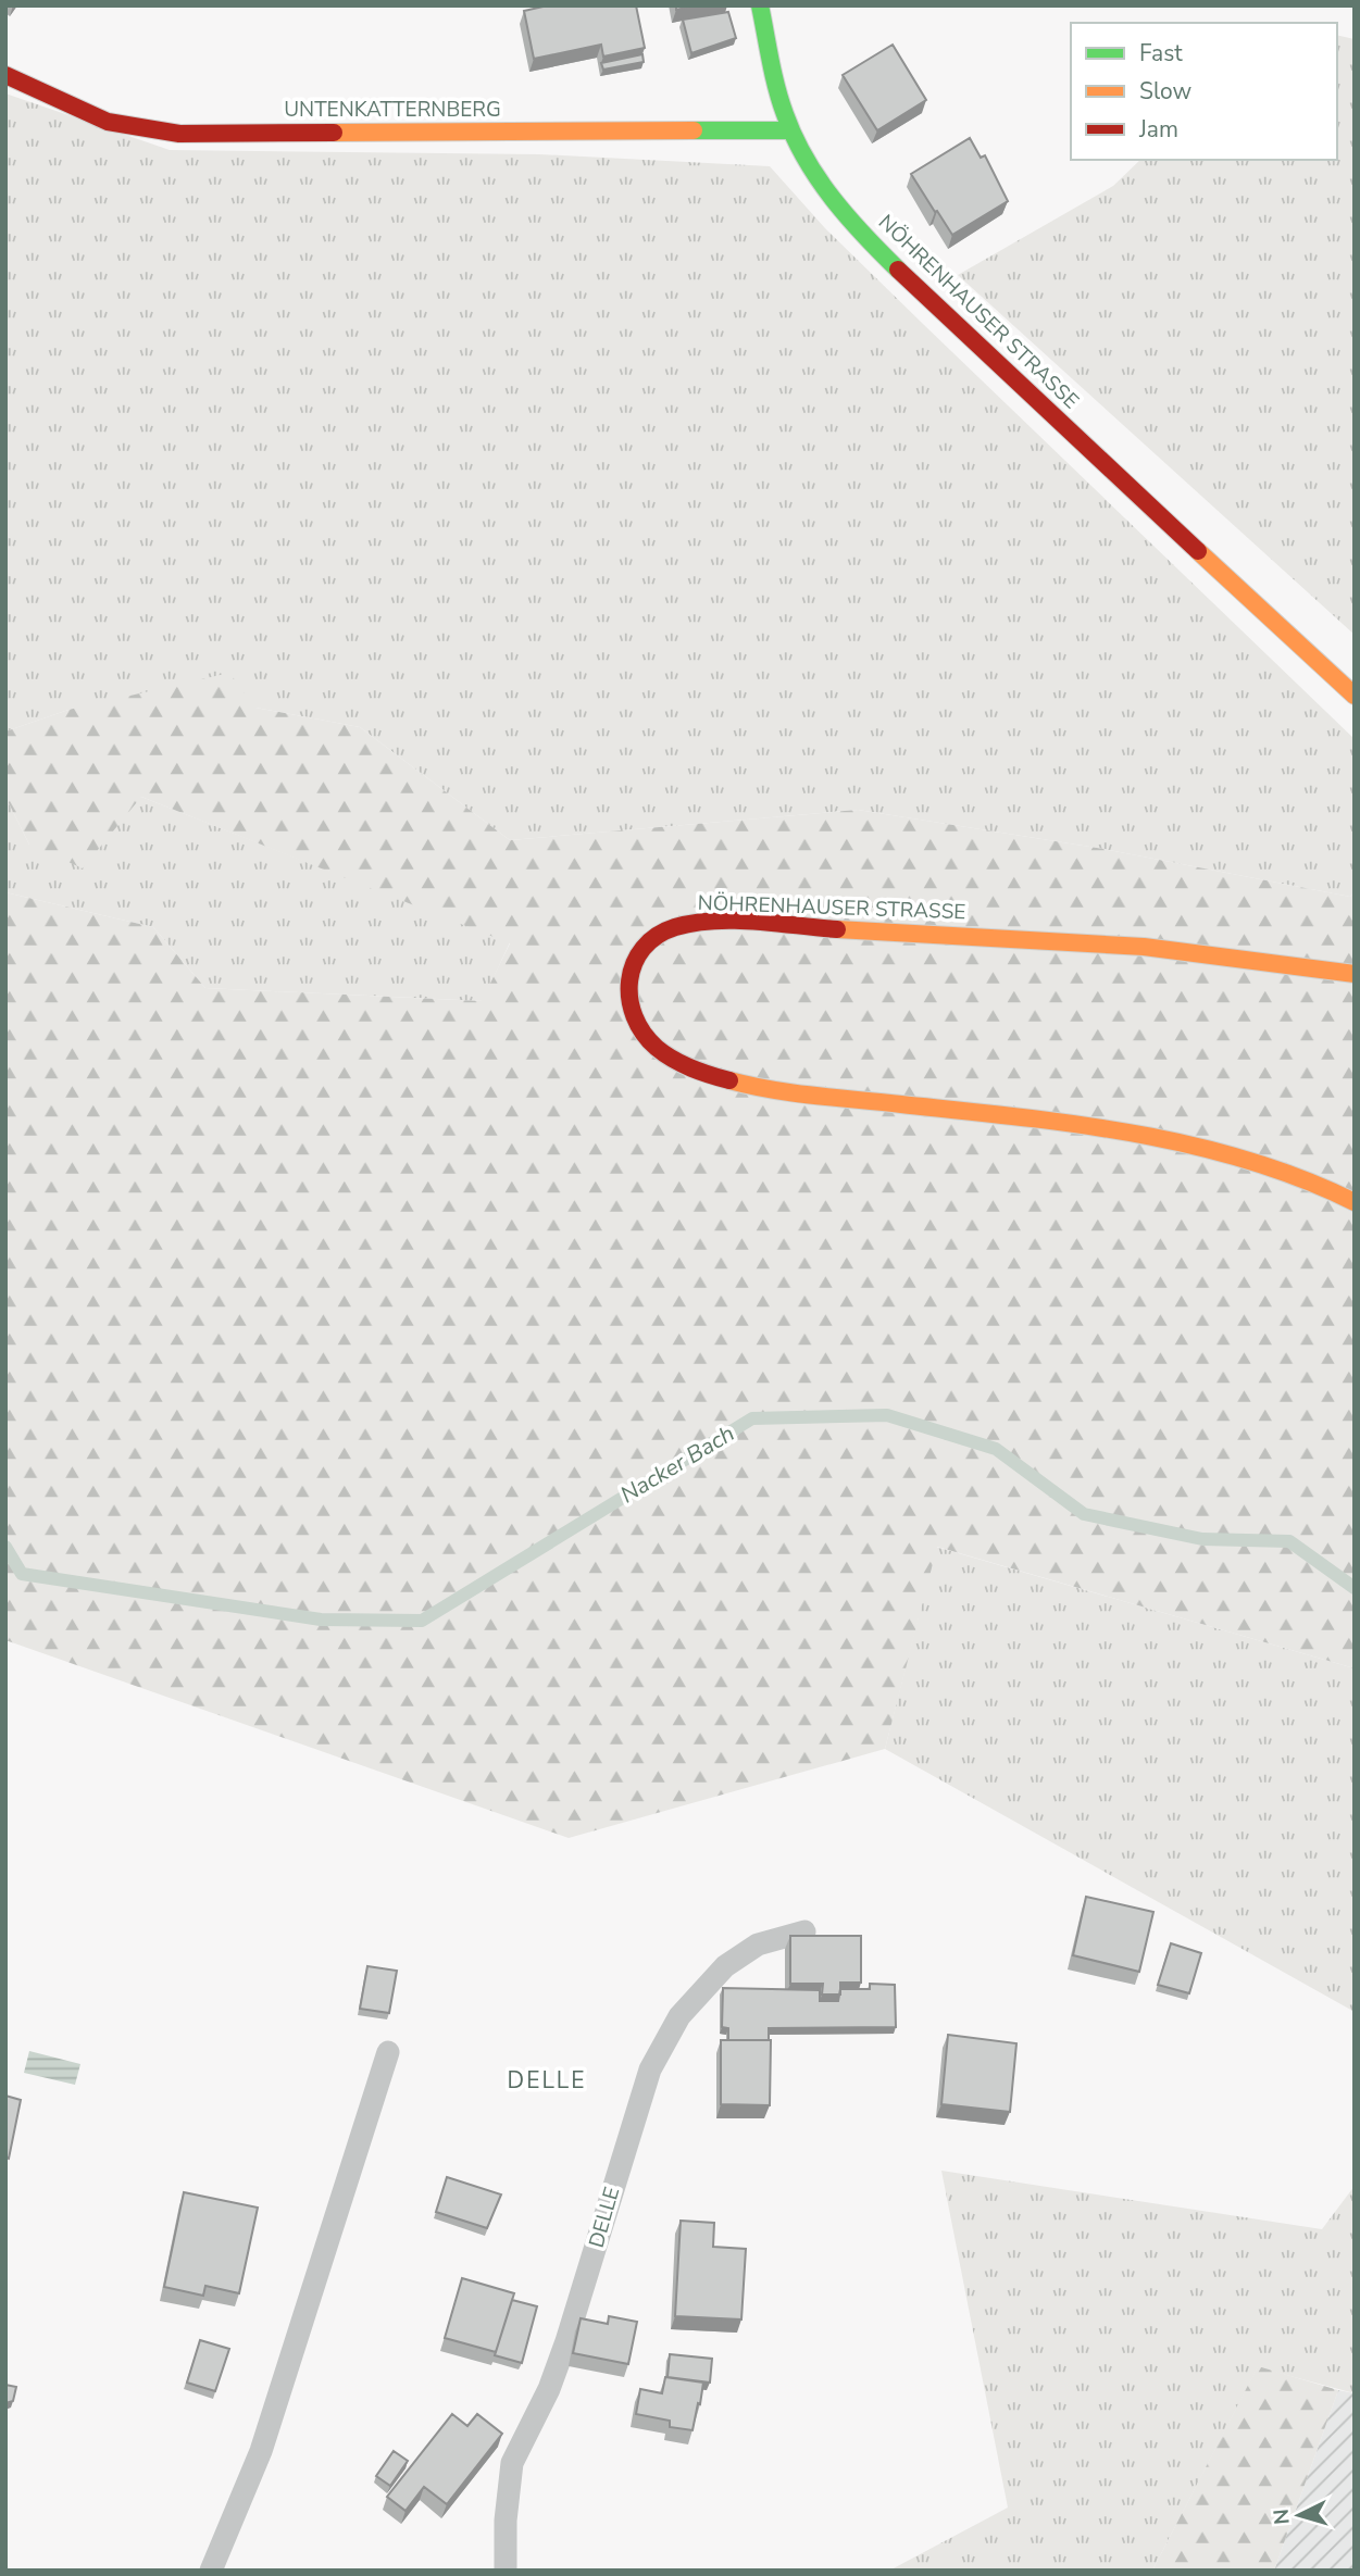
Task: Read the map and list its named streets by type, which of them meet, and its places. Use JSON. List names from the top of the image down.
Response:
{
  "streets": {
    "street": ["UNTENKATTERNBERG", "NÖHRENHAUSER STRASSE"],
    "lane": ["DELLE"]
  },
  "crossings": [
    ["UNTENKATTERNBERG", "NÖHRENHAUSER STRASSE"]
  ],
  "districts": ["DELLE"],
  "water": ["Nacker Bach"],
  "legend": ["Fast", "Slow", "Jam"],
  "north": "left"
}
